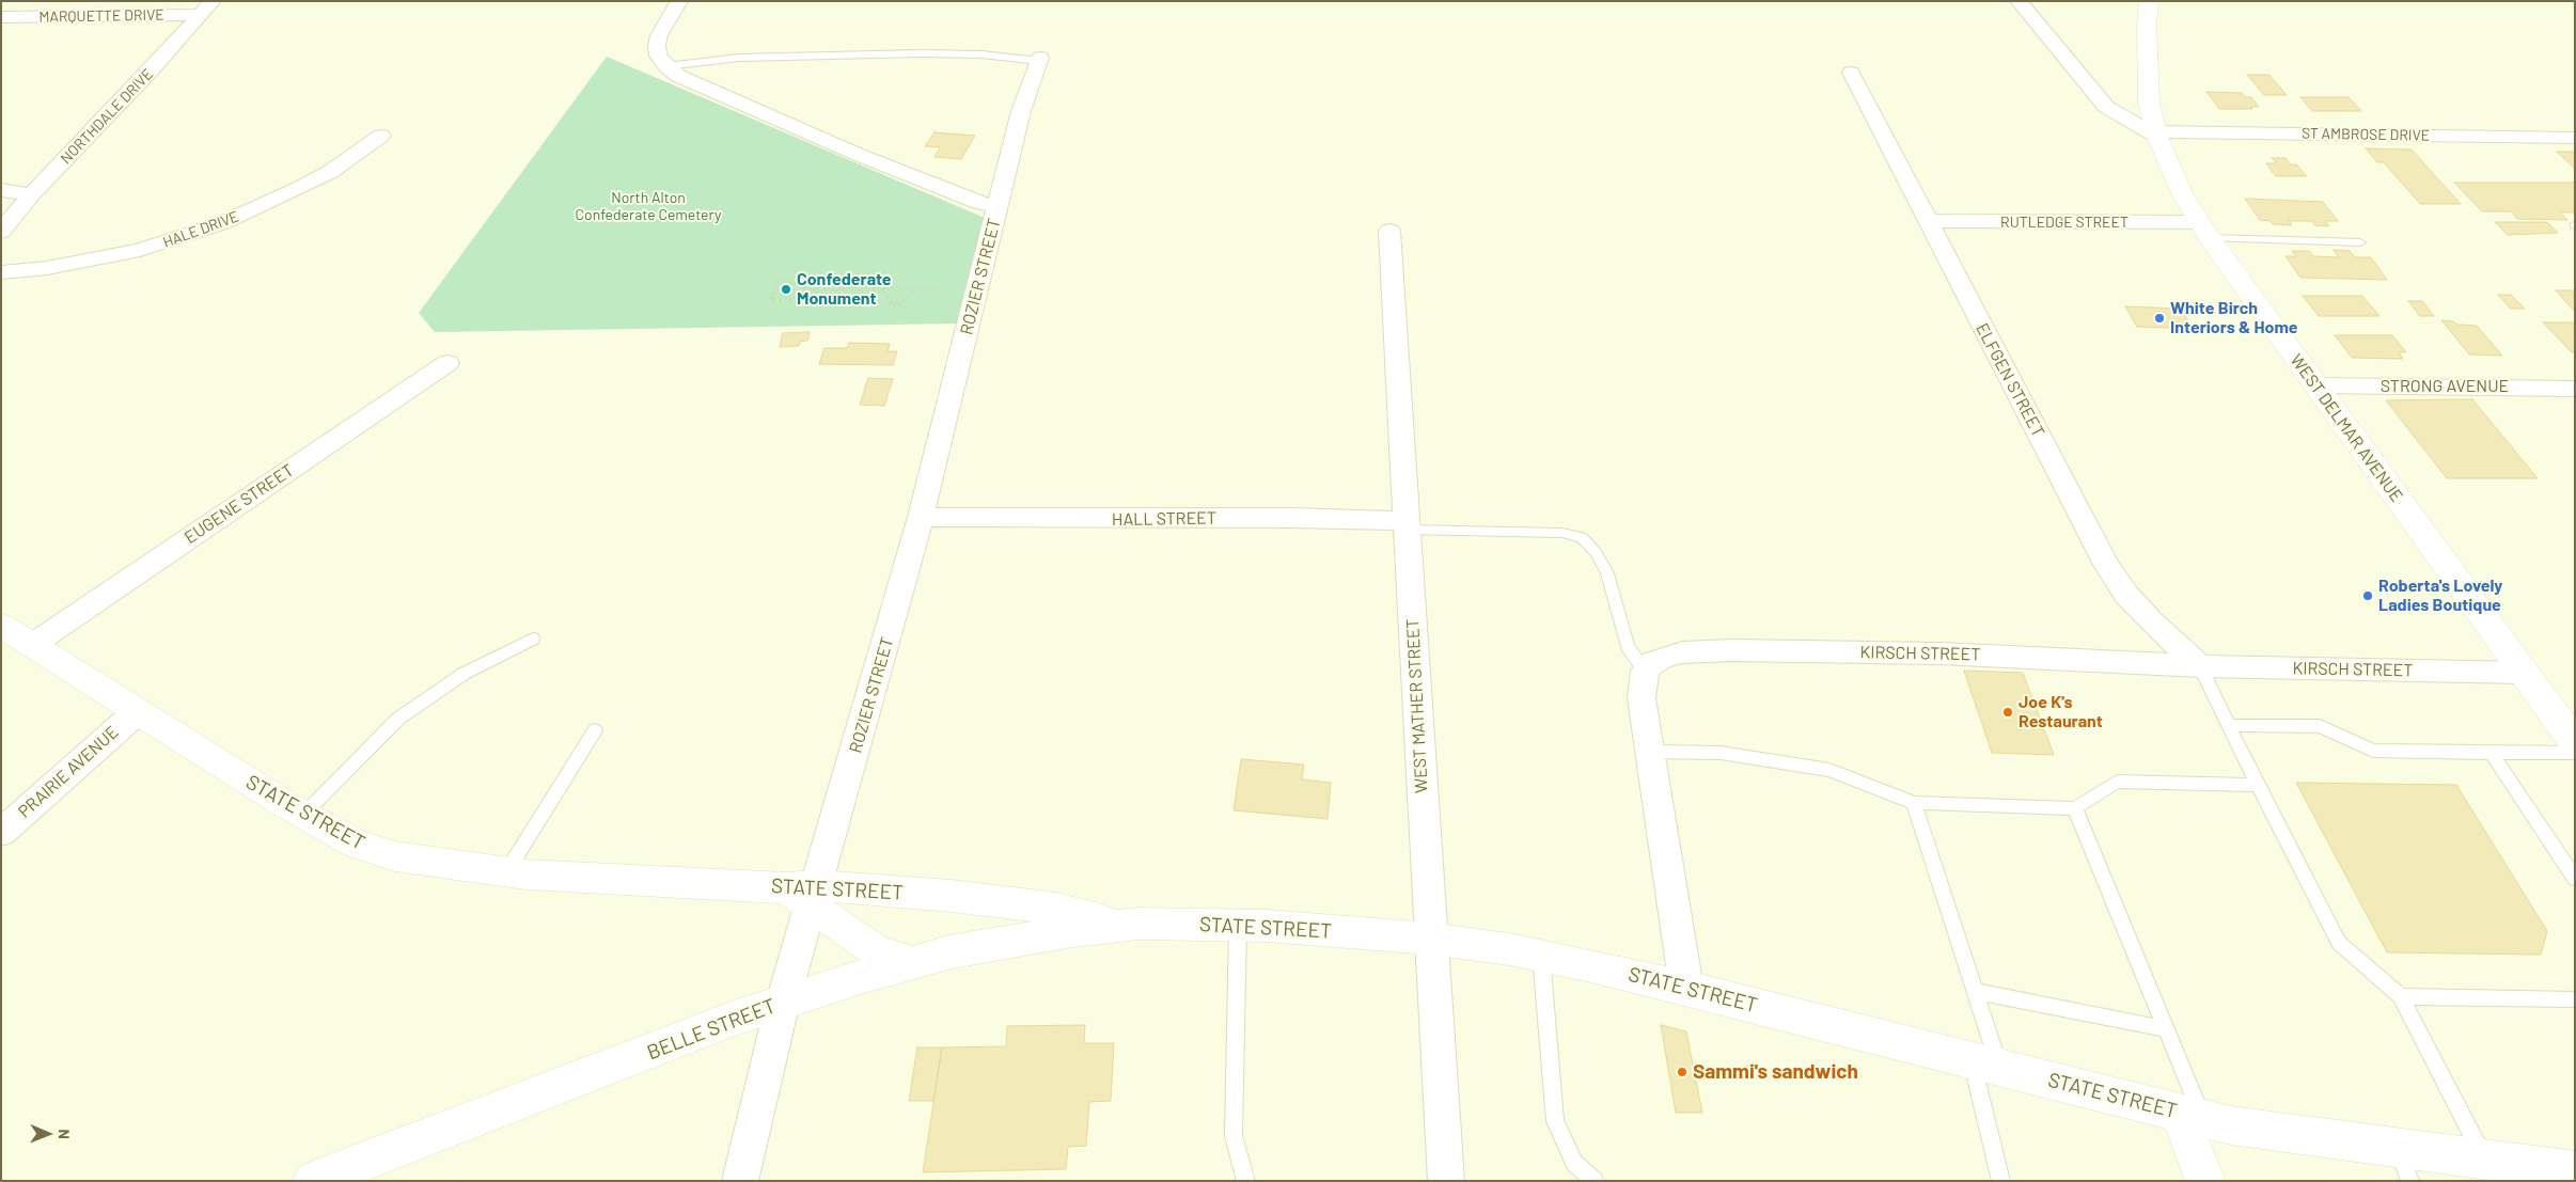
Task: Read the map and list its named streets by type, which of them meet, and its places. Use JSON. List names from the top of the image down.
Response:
{
  "streets": {
    "street": [
      "MARQUETTE DRIVE",
      "NORTHDALE DRIVE",
      "ST AMBROSE DRIVE",
      "RUTLEDGE STREET",
      "HALE DRIVE",
      "ROZIER STREET",
      "ELFGEN STREET",
      "STRONG AVENUE",
      "WEST DELMAR AVENUE",
      "EUGENE STREET",
      "HALL STREET",
      "KIRSCH STREET",
      "WEST MATHER STREET",
      "PRAIRIE AVENUE",
      "STATE STREET",
      "BELLE STREET"
    ]
  },
  "crossings": [
    ["MARQUETTE DRIVE", "NORTHDALE DRIVE"],
    ["ST AMBROSE DRIVE", "WEST DELMAR AVENUE"],
    ["RUTLEDGE STREET", "ELFGEN STREET"],
    ["RUTLEDGE STREET", "WEST DELMAR AVENUE"],
    ["ROZIER STREET", "HALL STREET"],
    ["ROZIER STREET", "STATE STREET"],
    ["ROZIER STREET", "BELLE STREET"],
    ["ELFGEN STREET", "KIRSCH STREET"],
    ["STRONG AVENUE", "WEST DELMAR AVENUE"],
    ["WEST DELMAR AVENUE", "KIRSCH STREET"],
    ["EUGENE STREET", "STATE STREET"],
    ["HALL STREET", "WEST MATHER STREET"],
    ["WEST MATHER STREET", "STATE STREET"],
    ["PRAIRIE AVENUE", "STATE STREET"],
    ["STATE STREET", "BELLE STREET"]
  ],
  "parks": ["North Alton Confederate Cemetery"],
  "places": [
    "Confederate Monument",
    "White Birch Interiors & Home",
    "Roberta's Lovely Ladies Boutique",
    "Joe K's Restaurant",
    "Sammi's sandwich"
  ],
  "north": "right"
}
